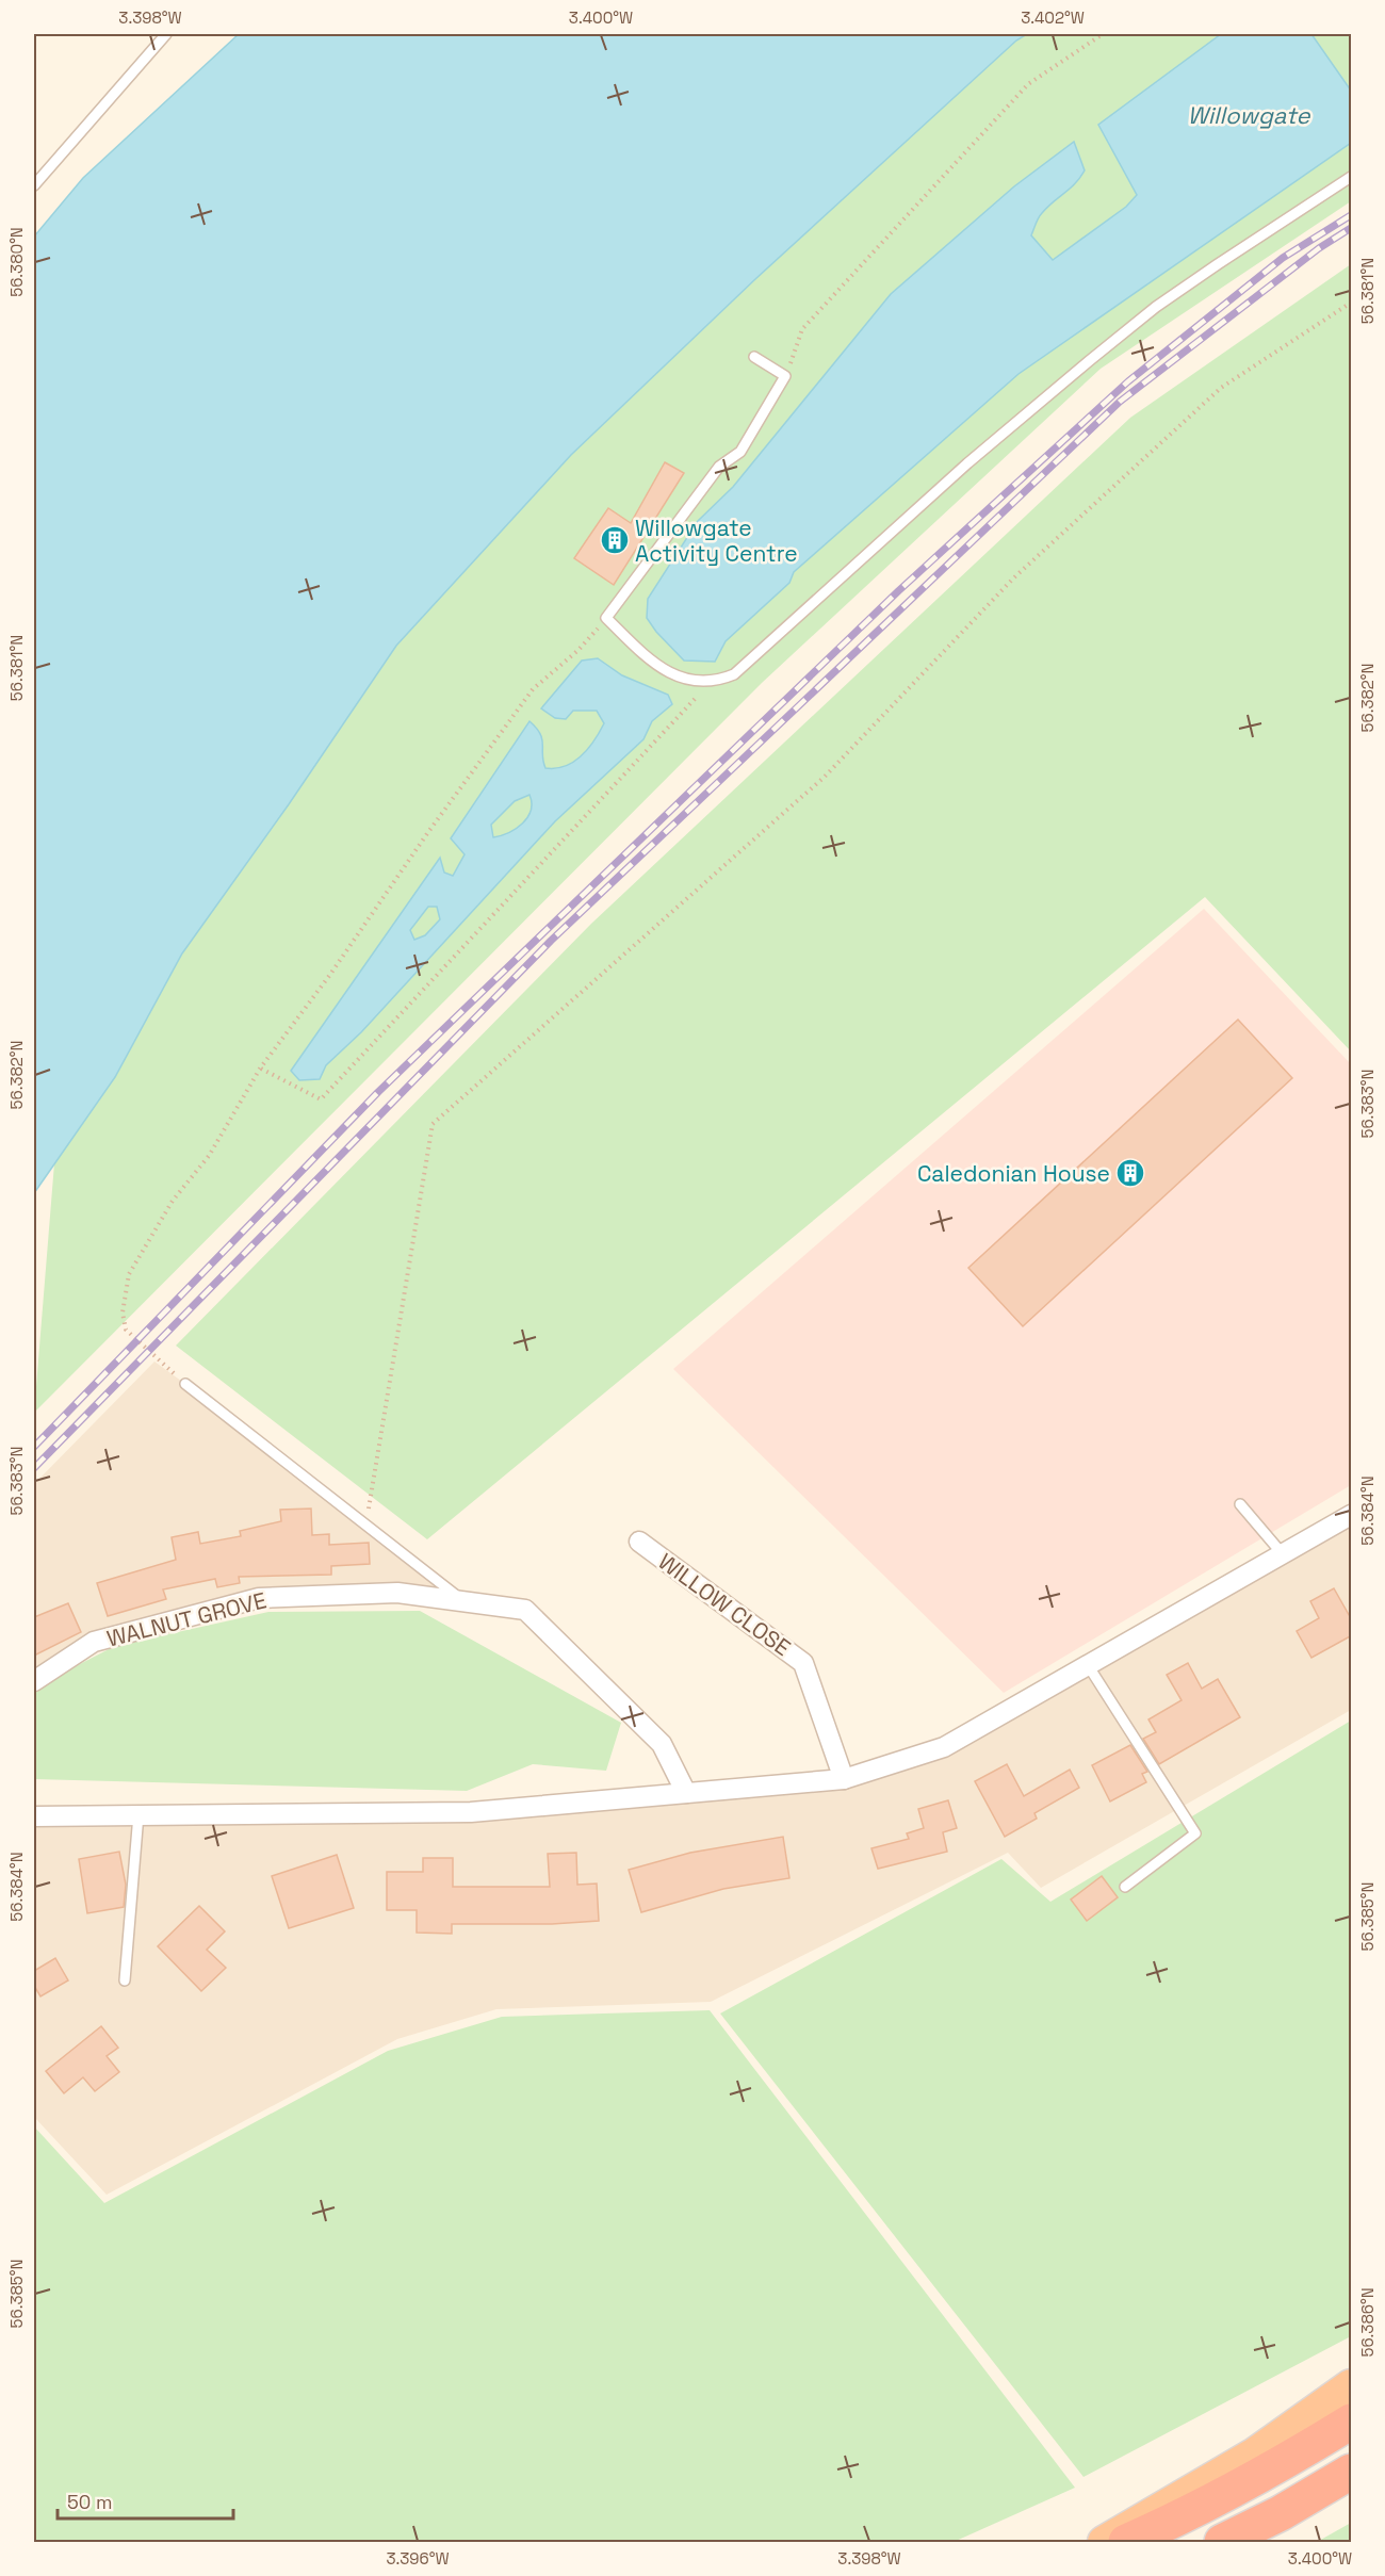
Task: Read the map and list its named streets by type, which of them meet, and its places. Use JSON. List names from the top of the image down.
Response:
{
  "streets": {
    "street": ["WILLOW CLOSE", "WALNUT GROVE"]
  },
  "water": ["Willowgate"],
  "places": {
    "building": ["Willowgate Activity Centre", "Caledonian House"]
  },
  "scale_bar": "50 m",
  "coordinates": [
    "3.398°W",
    "3.400°W",
    "3.402°W",
    "56.380°N",
    "56.381°N",
    "56.382°N",
    "56.383°N",
    "56.384°N",
    "56.385°N",
    "56.386°N",
    "3.396°W"
  ]
}
